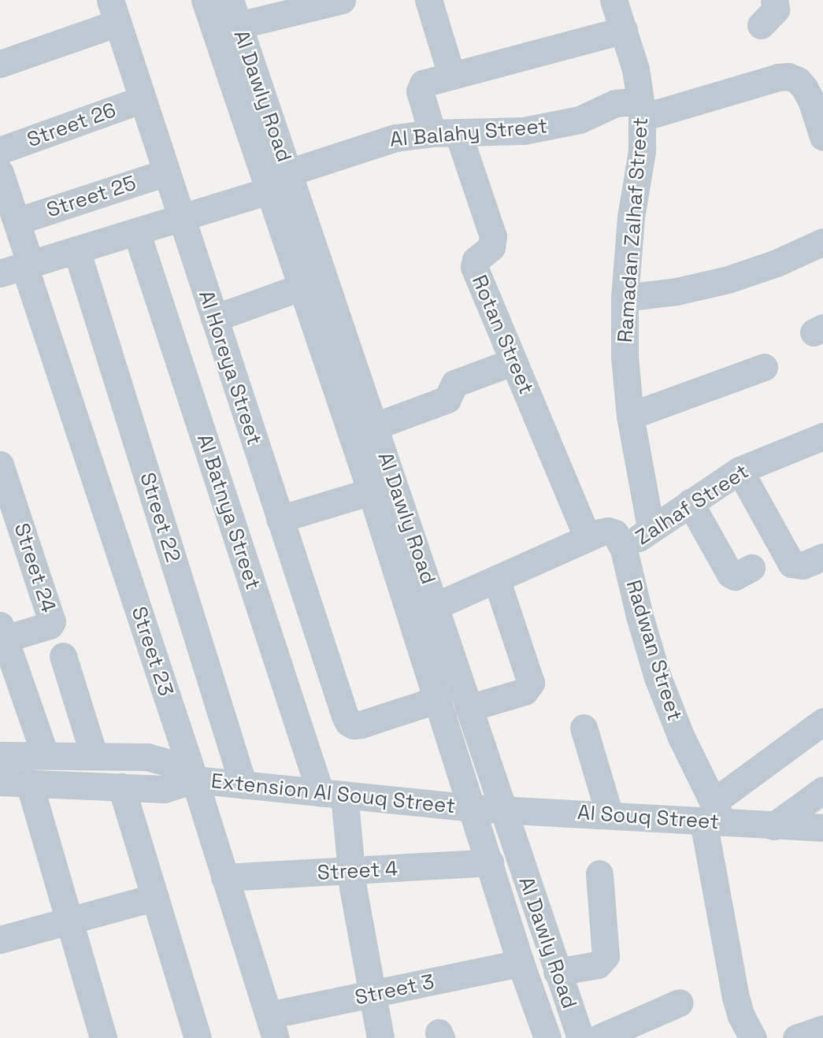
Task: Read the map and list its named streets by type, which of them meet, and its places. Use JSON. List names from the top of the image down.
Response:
{
  "streets": {
    "street": [
      "Al Dawly Road",
      "Street 26",
      "Al Balahy Street",
      "Street 25",
      "Ramadan Zalhaf Street",
      "Rotan Street",
      "Al Horeya Street",
      "Zalhaf Street",
      "Al Batnya Street",
      "Street 22",
      "Street 24",
      "Radwan Street",
      "Street 23",
      "Extension Al Souq Street",
      "Al Souq Street",
      "Street 4",
      "Street 3"
    ]
  },
  "crossings": [
    ["Al Dawly Road", "Al Balahy Street"],
    ["Al Dawly Road", "Al Horeya Street"],
    ["Al Dawly Road", "Extension Al Souq Street"],
    ["Al Dawly Road", "Al Souq Street"],
    ["Al Dawly Road", "Street 4"],
    ["Al Dawly Road", "Street 3"],
    ["Street 26", "Al Horeya Street"],
    ["Al Balahy Street", "Ramadan Zalhaf Street"],
    ["Al Balahy Street", "Rotan Street"],
    ["Al Balahy Street", "Al Horeya Street"],
    ["Al Balahy Street", "Al Batnya Street"],
    ["Al Balahy Street", "Street 22"],
    ["Al Balahy Street", "Street 23"],
    ["Street 25", "Al Horeya Street"],
    ["Street 25", "Street 23"],
    ["Ramadan Zalhaf Street", "Zalhaf Street"],
    ["Rotan Street", "Radwan Street"],
    ["Zalhaf Street", "Radwan Street"],
    ["Al Batnya Street", "Extension Al Souq Street"],
    ["Al Batnya Street", "Street 4"],
    ["Al Batnya Street", "Street 3"],
    ["Street 22", "Extension Al Souq Street"],
    ["Radwan Street", "Al Souq Street"],
    ["Street 23", "Extension Al Souq Street"],
    ["Street 23", "Street 4"],
    ["Street 23", "Street 3"],
    ["Extension Al Souq Street", "Al Souq Street"]
  ]
}
